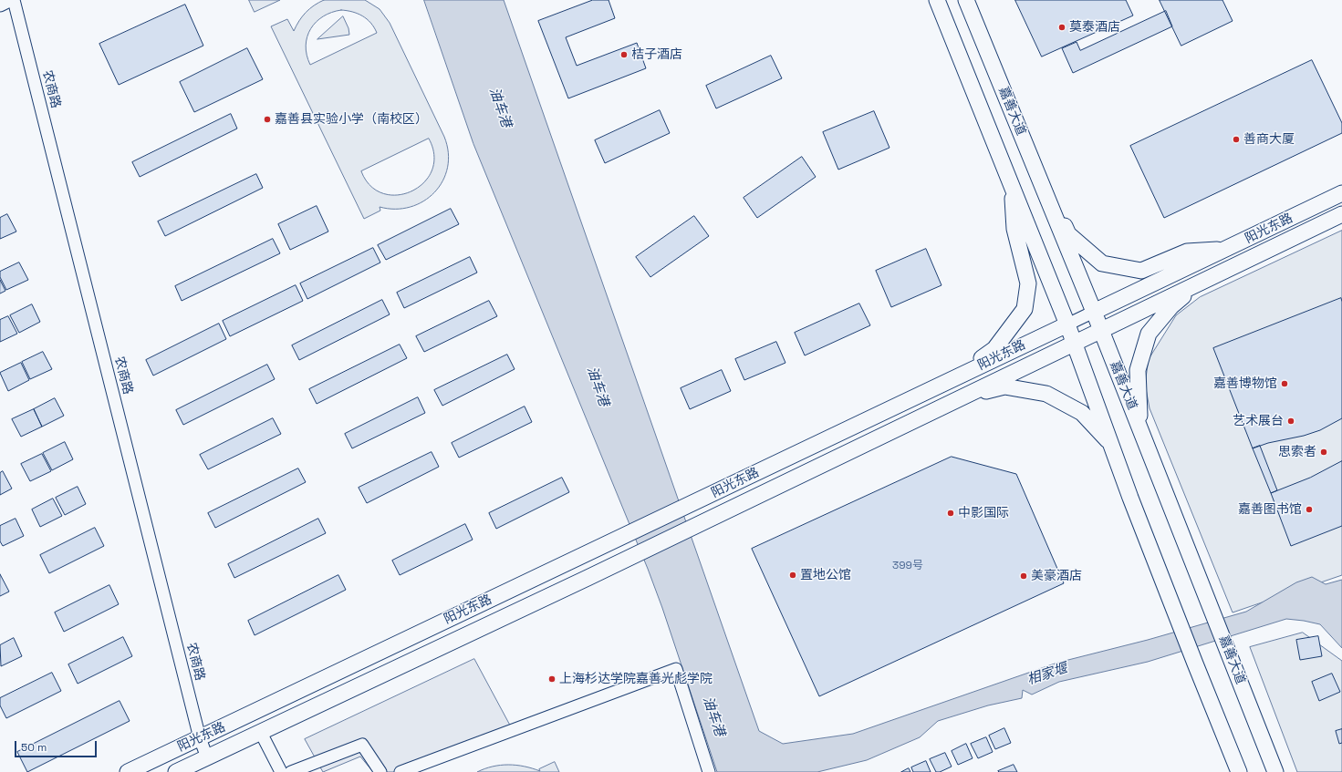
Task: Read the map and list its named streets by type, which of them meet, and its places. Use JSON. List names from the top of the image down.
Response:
{
  "streets": {
    "main road": ["嘉善大道", "阳光东路"],
    "street": ["农商路"]
  },
  "crossings": [
    ["农商路", "阳光东路"],
    ["嘉善大道", "阳光东路"]
  ],
  "water": ["油车港", "相家堰"],
  "places": [
    "莫泰酒店",
    "桔子酒店",
    "嘉善县实验小学（南校区）",
    "善商大厦",
    "嘉善博物馆",
    "艺术展台",
    "思索者",
    "嘉善图书馆",
    "中影国际",
    "置地公馆",
    "美豪酒店",
    "上海杉达学院嘉善光彪学院"
  ],
  "house_numbers": ["399号"],
  "scale_bar": "50 m"
}
